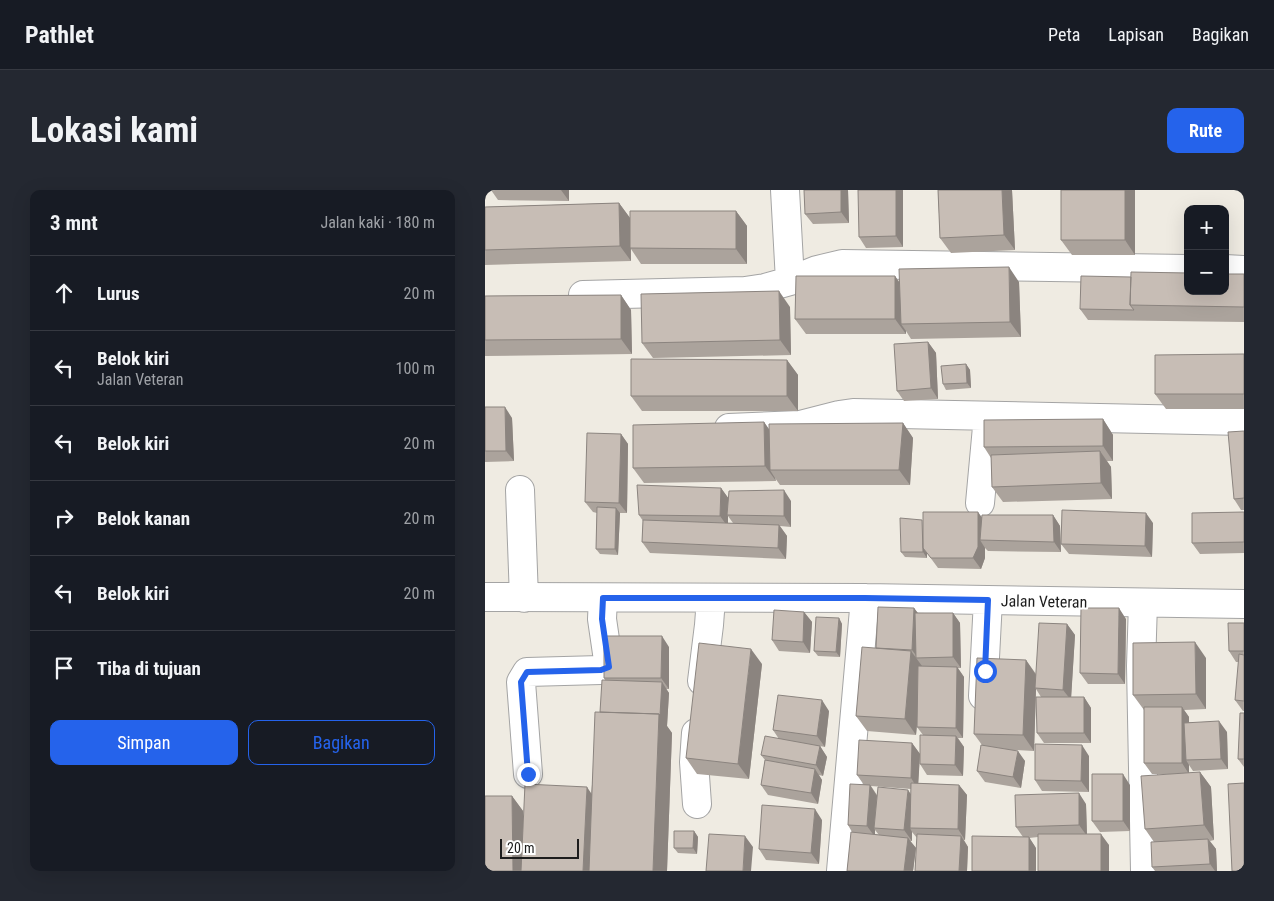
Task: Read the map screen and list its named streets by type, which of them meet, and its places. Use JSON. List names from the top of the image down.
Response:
{
  "streets": {
    "street": ["Jalan Veteran"]
  },
  "scale_bar": "20 m",
  "page": {
    "header": "Pathlet",
    "nav": ["Peta", "Lapisan", "Bagikan"],
    "buttons": [
      "Rute",
      ["Simpan", "Bagikan"]
    ],
    "title": "Lokasi kami",
    "heading": ["3 mnt", "Jalan kaki · 180 m"],
    "map_buttons": ["+", "−"],
    "list": [
      ["Lurus", "20 m"],
      ["Belok kiri", "Jalan Veteran", "100 m"],
      ["Belok kiri", "20 m"],
      ["Belok kanan", "20 m"],
      ["Belok kiri", "20 m"],
      "Tiba di tujuan"
    ],
    "scale": "20 m"
  }
}
